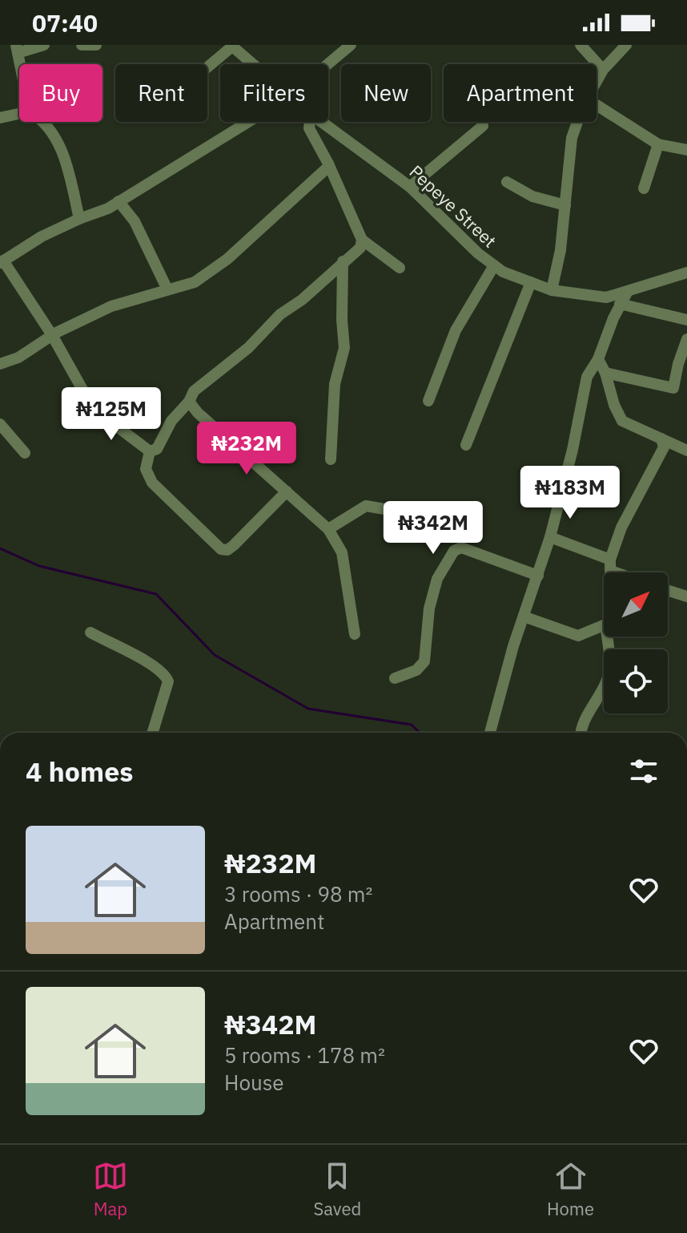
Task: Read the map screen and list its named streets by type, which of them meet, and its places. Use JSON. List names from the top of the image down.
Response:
{
  "streets": {
    "street": ["Pepeye Street"]
  },
  "north": "top right",
  "page": {
    "status": "07:40",
    "chip": [
      "Buy",
      "Rent",
      "Filters",
      "New",
      "Apartment"
    ],
    "price": [
      "₦125M",
      "₦232M",
      "₦183M",
      "₦342M"
    ],
    "heading": "4 homes",
    "list": [
      {
        "name": "₦232M",
        "note": "3 rooms · 98 m² · Apartment"
      },
      {
        "name": "₦342M",
        "note": "5 rooms · 178 m² · House"
      }
    ],
    "tabs": ["Map", "Saved", "Home"]
  }
}
